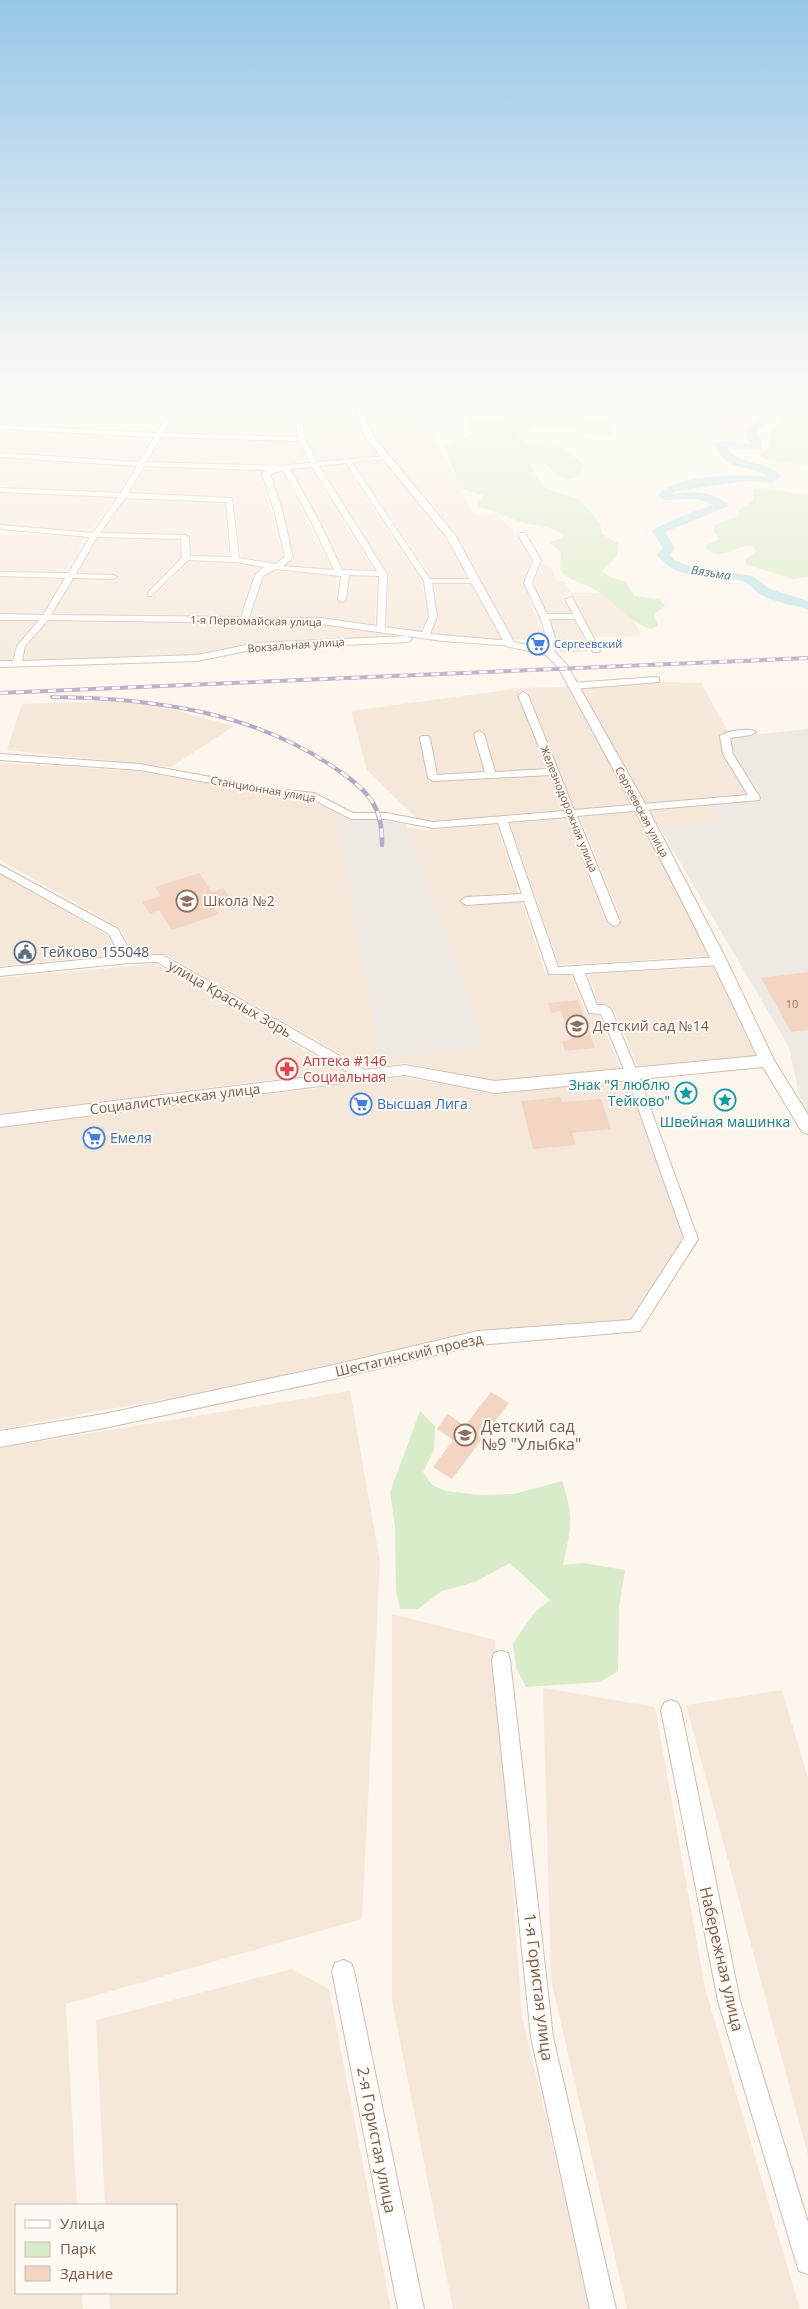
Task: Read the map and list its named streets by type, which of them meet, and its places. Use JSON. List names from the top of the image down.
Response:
{
  "streets": {
    "street": [
      "1-я Первомайская улица",
      "Вокзальная улица",
      "Станционная улица",
      "Железнодорожная улица",
      "Сергеевская улица",
      "улица Красных Зорь",
      "Социалистическая улица",
      "Шестагинский проезд",
      "Набережная улица",
      "1-я Гористая улица",
      "2-я Гористая улица"
    ]
  },
  "crossings": [
    ["1-я Первомайская улица", "Вокзальная улица"],
    ["Станционная улица", "Железнодорожная улица"],
    ["Станционная улица", "Сергеевская улица"],
    ["Сергеевская улица", "Социалистическая улица"],
    ["улица Красных Зорь", "Социалистическая улица"],
    ["Социалистическая улица", "Шестагинский проезд"]
  ],
  "water": ["Вязьма"],
  "places": {
    "supermarket": ["Сергеевский", "Высшая Лига", "Емеля"],
    "school or university": ["Школа №2", "Детский сад №14", "Детский сад №9 \"Улыбка\""],
    "public building": ["Тейково 155048"],
    "pharmacy": ["Аптека #146 Социальная"],
    "place": ["Знак \"Я люблю Тейково\"", "Швейная машинка"]
  },
  "house_numbers": ["10"],
  "legend": ["Улица", "Парк", "Здание"]
}
